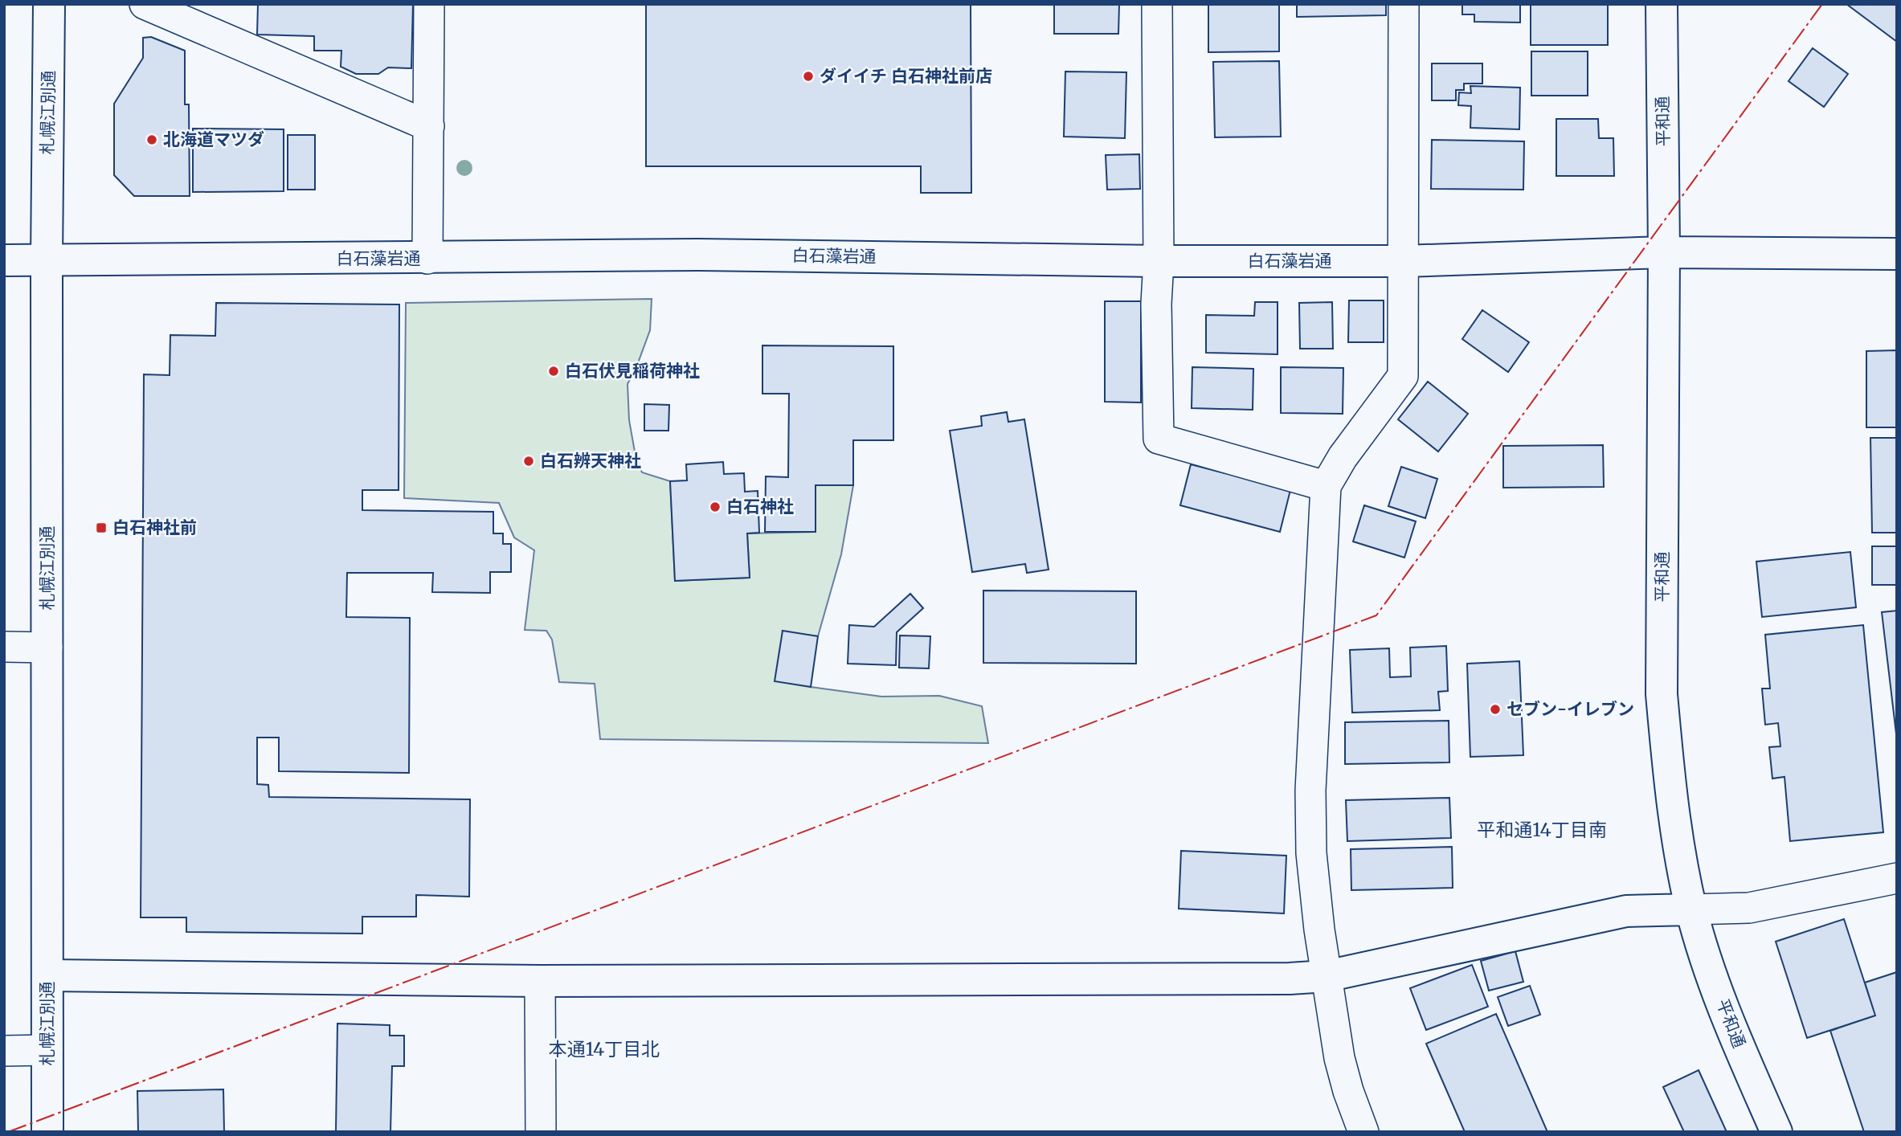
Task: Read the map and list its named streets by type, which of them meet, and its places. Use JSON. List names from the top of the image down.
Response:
{
  "streets": {
    "main road": ["札幌江別通", "平和通", "白石藻岩通"]
  },
  "crossings": [
    ["札幌江別通", "白石藻岩通"],
    ["平和通", "白石藻岩通"]
  ],
  "districts": ["平和通14丁目南", "本通14丁目北"],
  "places": {
    "other": [
      "ダイイチ 白石神社前店",
      "北海道マツダ",
      "白石伏見稲荷神社",
      "白石辨天神社",
      "白石神社",
      "セブン-イレブン"
    ],
    "transit": ["白石神社前"]
  }
}
